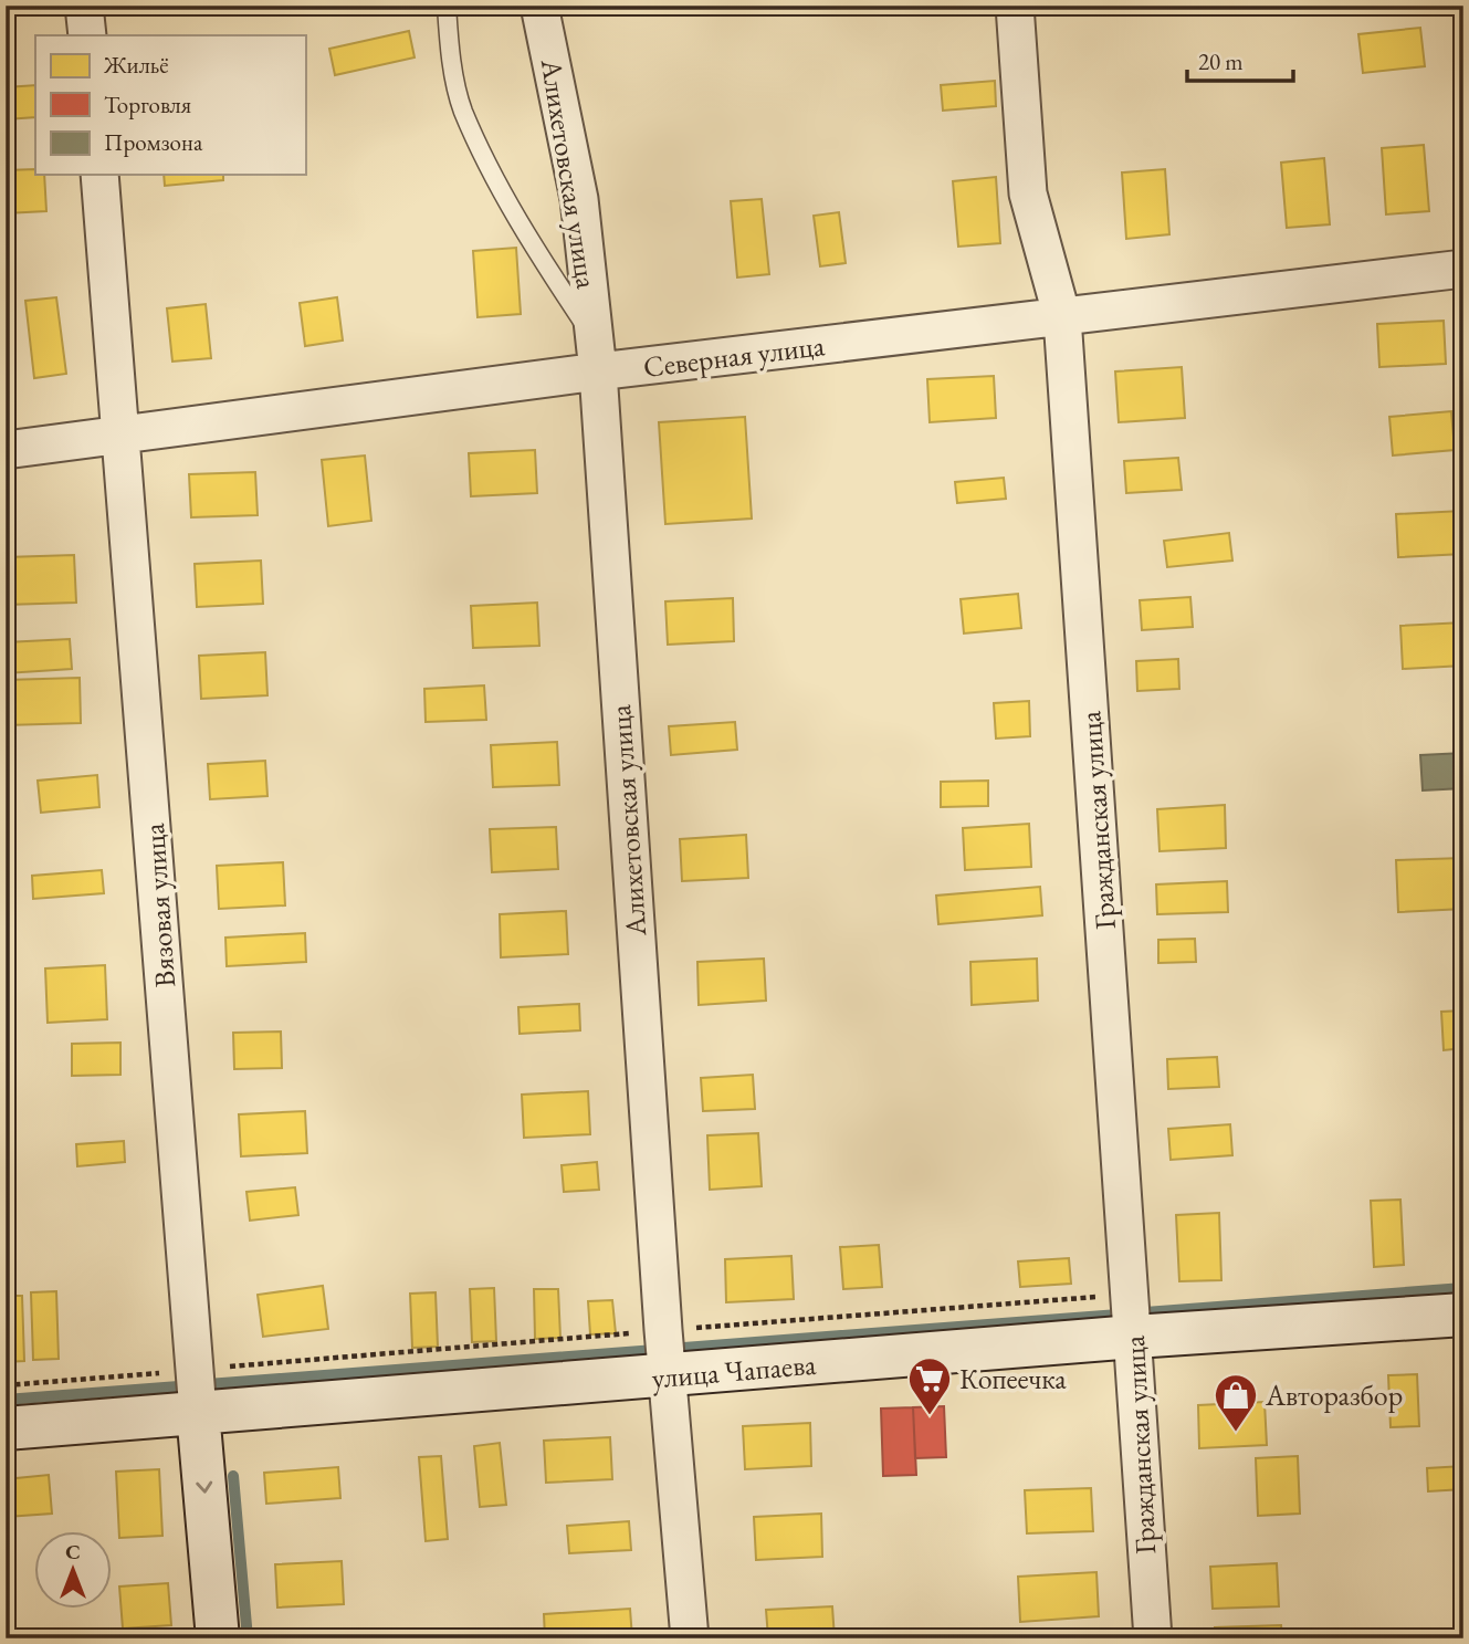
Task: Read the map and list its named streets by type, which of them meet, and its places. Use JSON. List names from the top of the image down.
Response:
{
  "streets": {
    "street": [
      "Алихетовская улица",
      "Северная улица",
      "Гражданская улица",
      "Вязовая улица",
      "улица Чапаева"
    ]
  },
  "crossings": [
    ["Алихетовская улица", "Северная улица"],
    ["Алихетовская улица", "улица Чапаева"],
    ["Северная улица", "Гражданская улица"],
    ["Северная улица", "Вязовая улица"],
    ["Гражданская улица", "улица Чапаева"],
    ["Вязовая улица", "улица Чапаева"]
  ],
  "places": {
    "supermarket": ["Копеечка"],
    "shop": ["Авторазбор"]
  },
  "legend": ["Жильё", "Торговля", "Промзона"],
  "scale_bar": "20 m",
  "north": "top"
}
